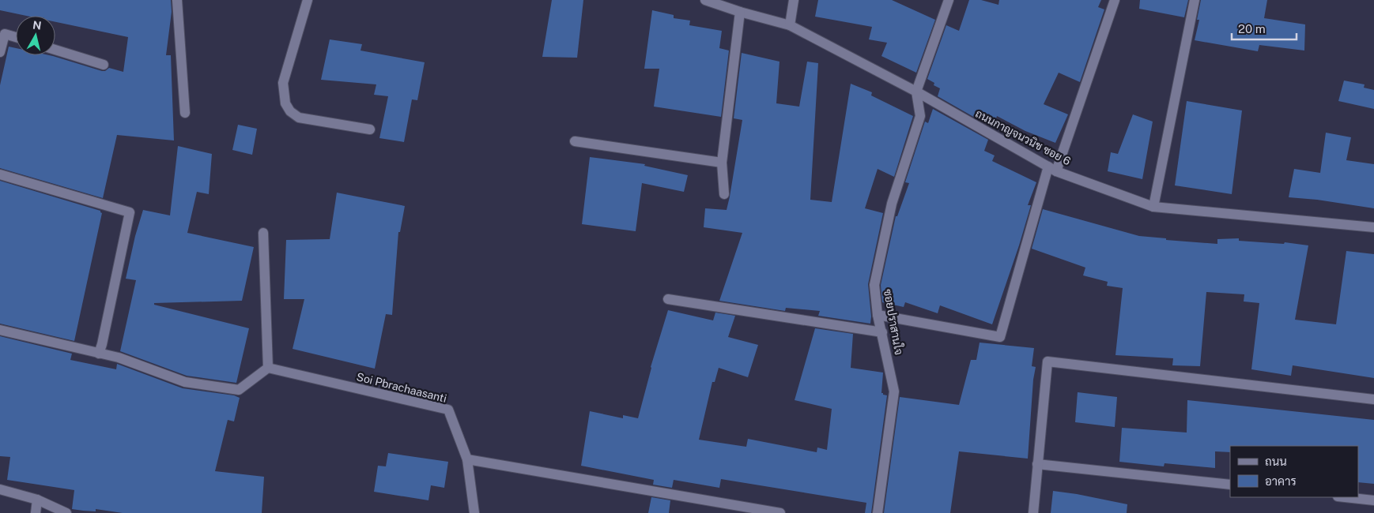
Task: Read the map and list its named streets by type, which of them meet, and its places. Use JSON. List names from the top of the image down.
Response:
{
  "streets": {
    "street": ["ถนนกาญจนวนิช ซอย 6", "ซอยปราสานใจ", "Soi Pbrachaasanti"]
  },
  "crossings": [
    ["ถนนกาญจนวนิช ซอย 6", "ซอยปราสานใจ"]
  ],
  "legend": ["ถนน", "อาคาร"],
  "scale_bar": "20 m",
  "north": "top"
}
